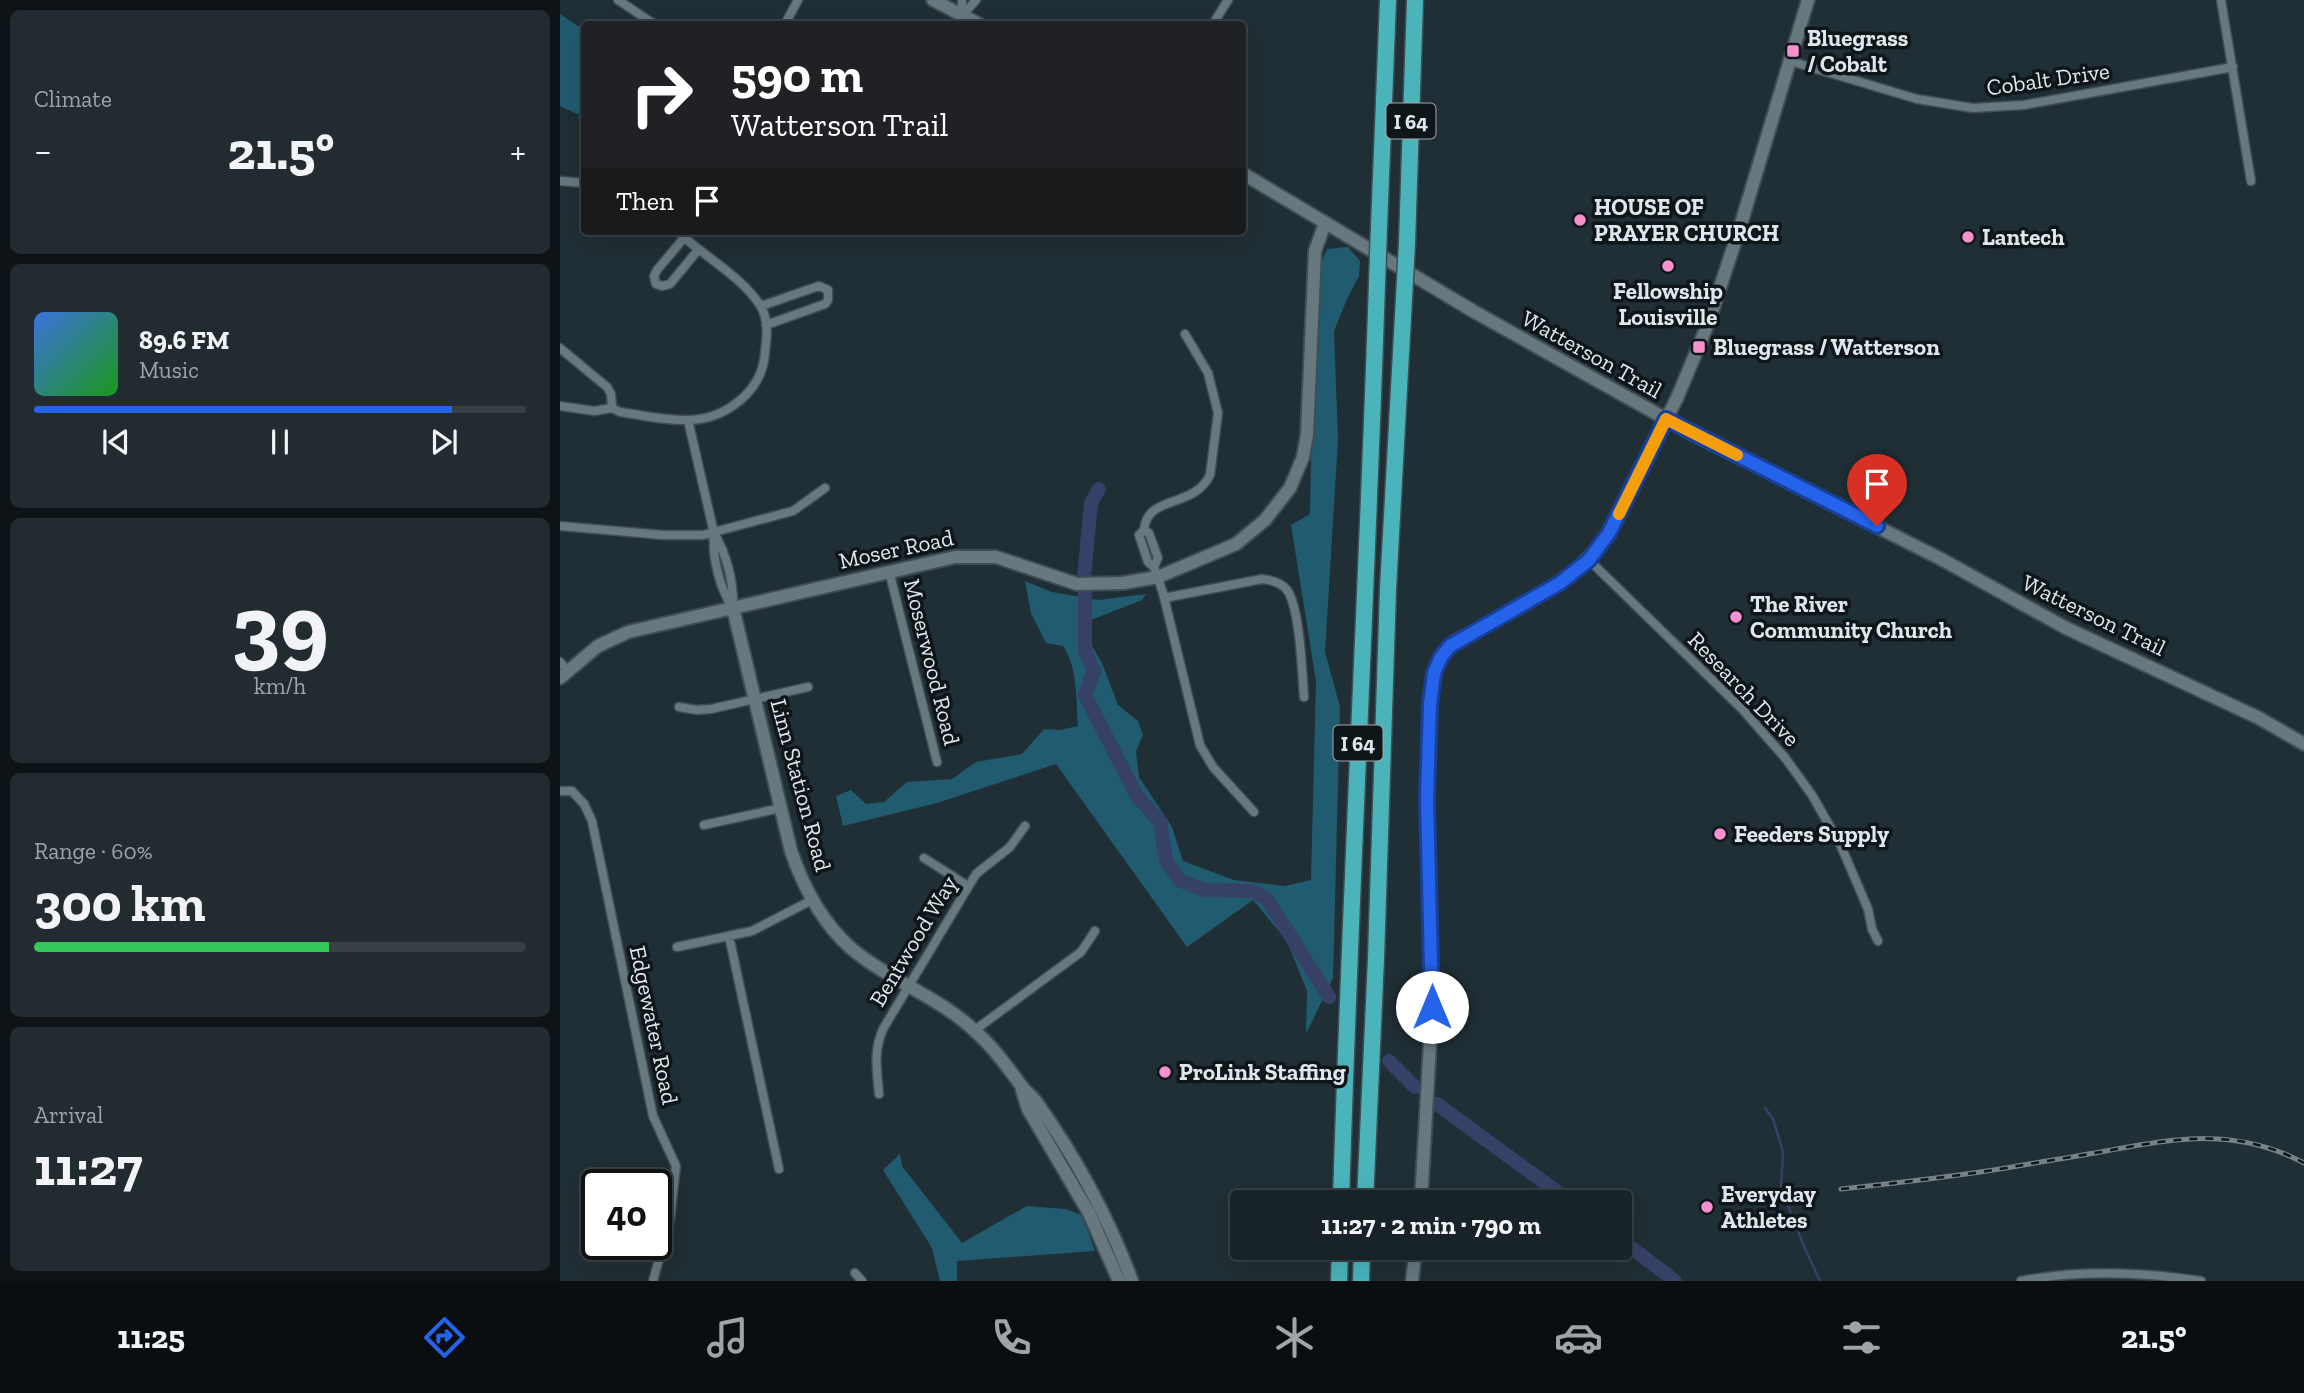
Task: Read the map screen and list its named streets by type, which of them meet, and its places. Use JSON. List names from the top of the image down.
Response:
{
  "streets": {
    "highway": ["I 64"],
    "street": [
      "Cobalt Drive",
      "Watterson Trail",
      "Moser Road",
      "Moserwood Road",
      "Research Drive",
      "Linn Station Road",
      "Bentwood Way",
      "Edgewater Road"
    ]
  },
  "crossings": [
    ["Watterson Trail", "Moser Road"],
    ["Moser Road", "Moserwood Road"],
    ["Moser Road", "Linn Station Road"],
    ["Linn Station Road", "Bentwood Way"]
  ],
  "places": {
    "transit": ["Bluegrass / Cobalt", "Bluegrass / Watterson"],
    "other": [
      "HOUSE OF PRAYER CHURCH",
      "Lantech",
      "Fellowship Louisville",
      "The River Community Church",
      "Feeders Supply",
      "ProLink Staffing",
      "Everyday Athletes"
    ]
  },
  "page": {
    "tile": [
      "Climate",
      ["39", "km/h"],
      ["Range · 60%", "300 km"],
      ["Arrival", "11:27"]
    ],
    "turn": ["590 m", "Watterson Trail"],
    "heat": ["−", "21.5°", "+"],
    "then": "Then",
    "song": ["89.6 FM", "Music"],
    "limit": "40",
    "trip": "11:27 · 2 min · 790 m",
    "tabs": ["11:25", "21.5°"]
  }
}
